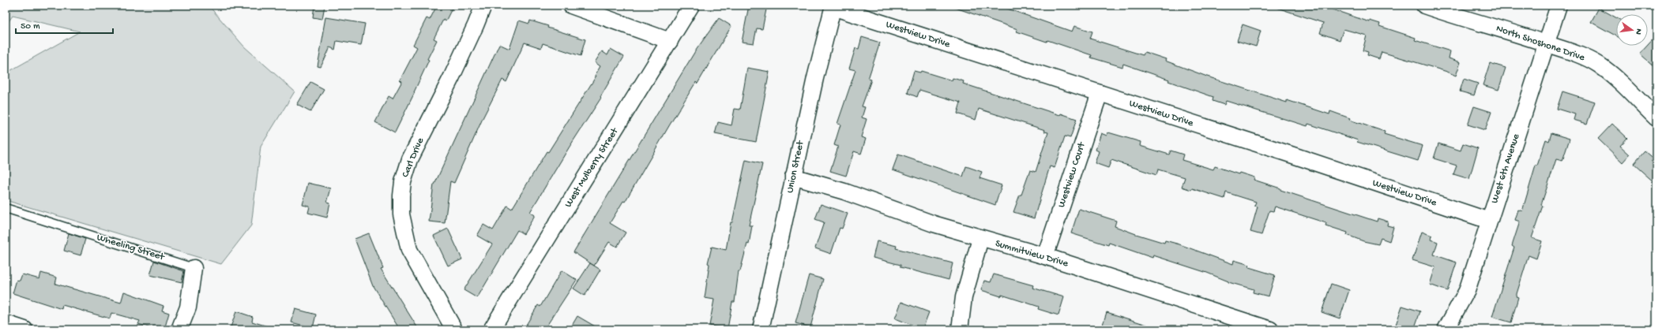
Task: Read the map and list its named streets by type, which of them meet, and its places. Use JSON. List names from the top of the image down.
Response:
{
  "streets": {
    "street": [
      "Westview Drive",
      "North Shoshone Drive",
      "Carl Drive",
      "Union Street",
      "West Mulberry Street",
      "West 6th Avenue",
      "Westview Court",
      "Wheeling Street",
      "Summitview Drive"
    ]
  },
  "crossings": [
    ["Westview Drive", "Union Street"],
    ["Westview Drive", "West 6th Avenue"],
    ["Westview Drive", "Westview Court"],
    ["North Shoshone Drive", "West 6th Avenue"],
    ["Union Street", "Summitview Drive"],
    ["Westview Court", "Summitview Drive"]
  ],
  "scale_bar": "50 m",
  "north": "right"
}
